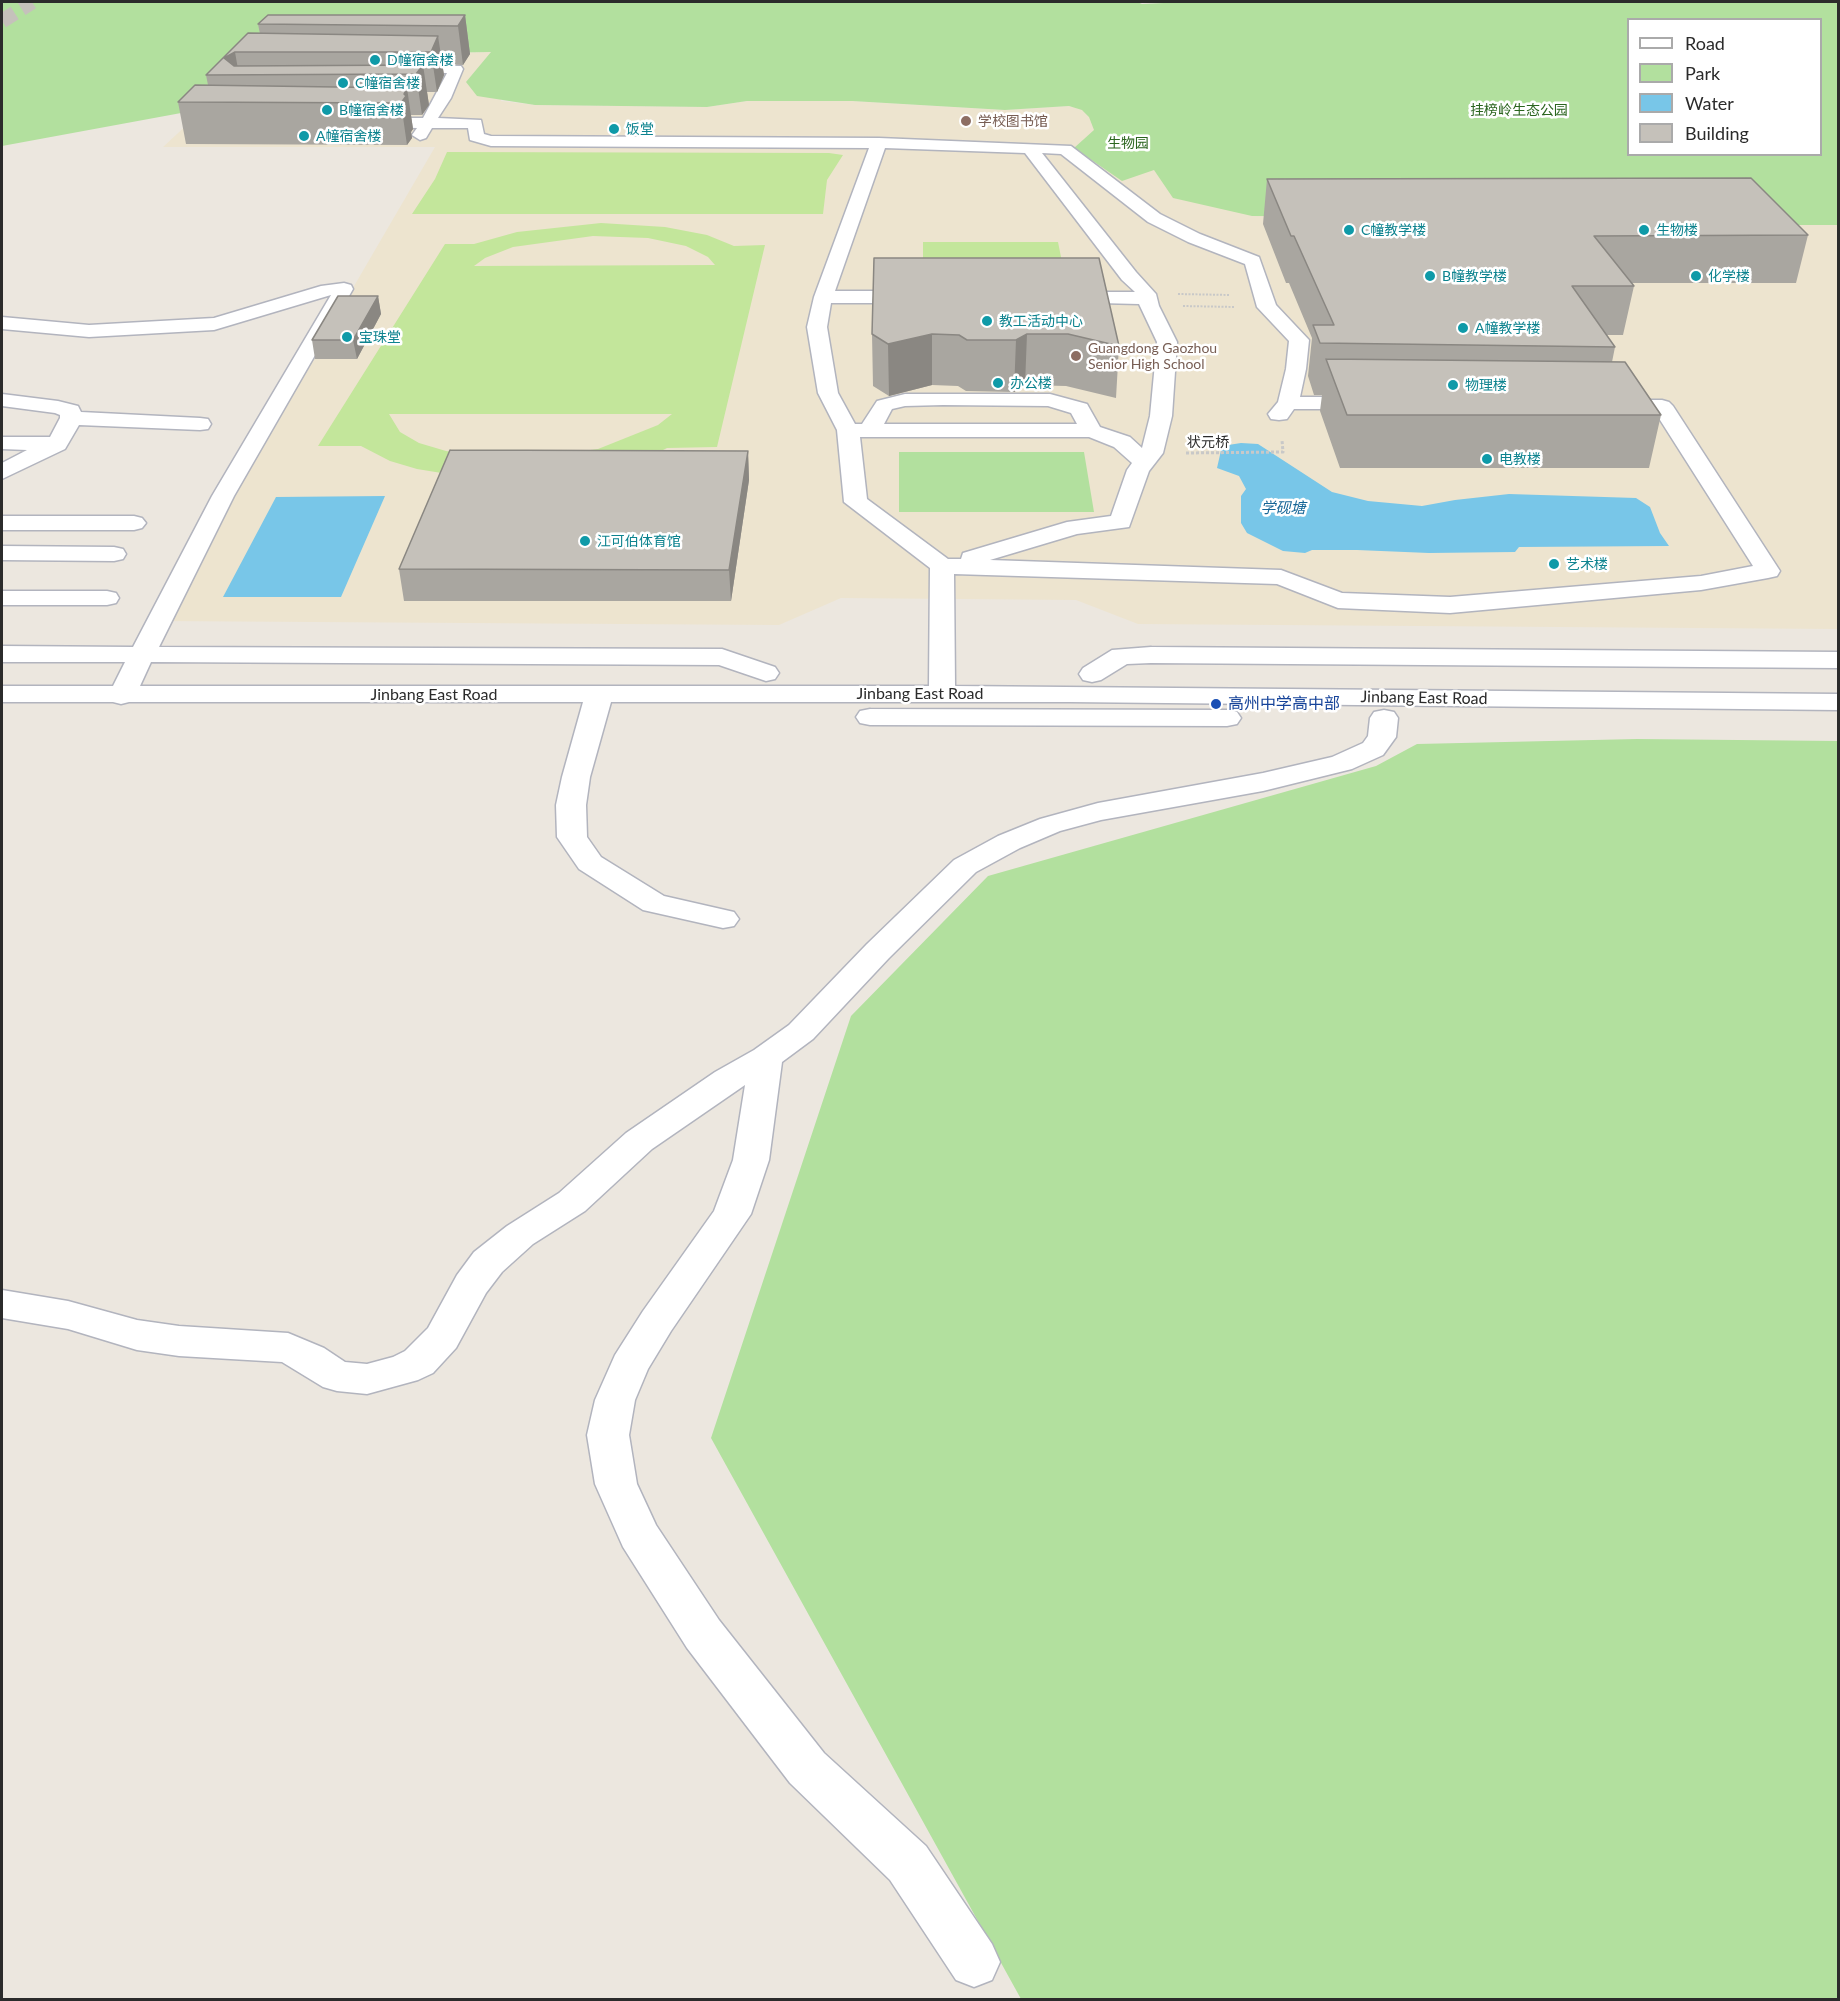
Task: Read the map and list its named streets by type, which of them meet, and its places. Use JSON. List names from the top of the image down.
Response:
{
  "streets": {
    "street": ["Jinbang East Road"],
    "path": ["状元桥"]
  },
  "water": ["学砚塘"],
  "parks": ["挂榜岭生态公园", "生物园"],
  "places": [
    "D幢宿舍楼",
    "C幢宿舍楼",
    "B幢宿舍楼",
    "学校图书馆",
    "饭堂",
    "A幢宿舍楼",
    "C幢教学楼",
    "生物楼",
    "B幢教学楼",
    "化学楼",
    "教工活动中心",
    "A幢教学楼",
    "宝珠堂",
    "Guangdong Gaozhou Senior High School",
    "办公楼",
    "物理楼",
    "电教楼",
    "江可伯体育馆",
    "艺术楼",
    "高州中学高中部"
  ],
  "legend": [
    "Road",
    "Park",
    "Water",
    "Building"
  ]
}
